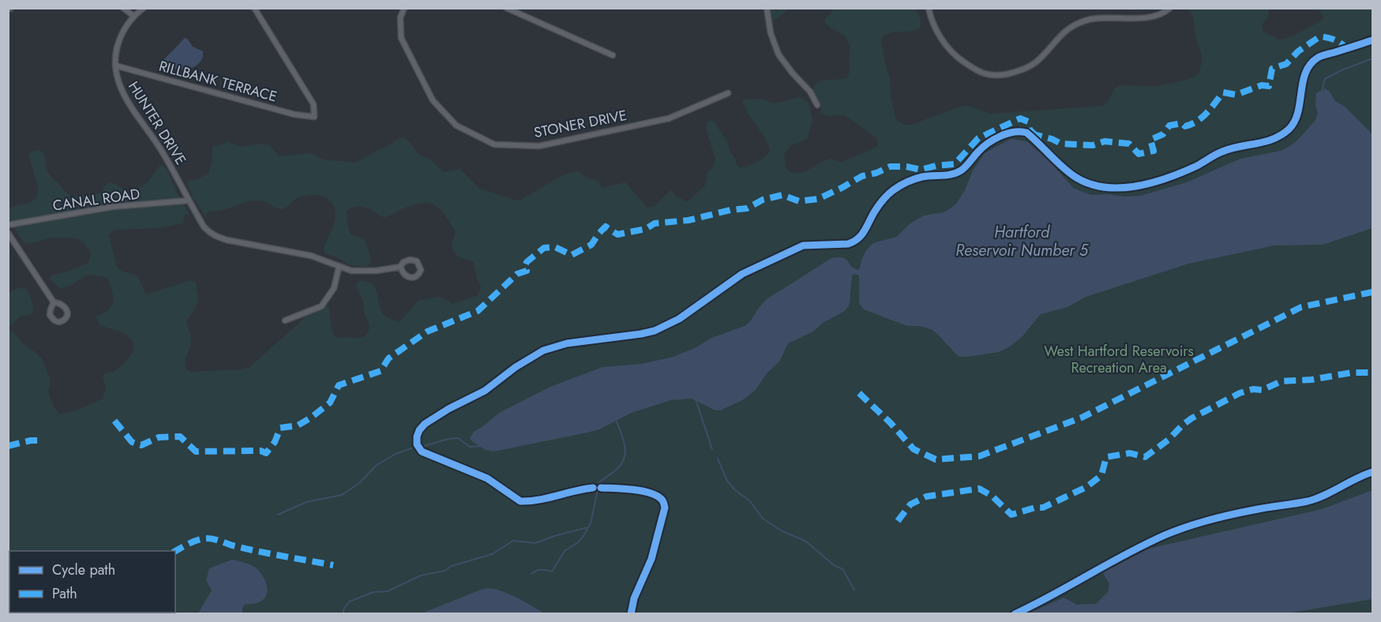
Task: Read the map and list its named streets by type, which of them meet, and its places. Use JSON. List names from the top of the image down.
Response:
{
  "streets": {
    "street": [
      "RILLBANK TERRACE",
      "HUNTER DRIVE",
      "STONER DRIVE",
      "CANAL ROAD"
    ]
  },
  "crossings": [
    ["RILLBANK TERRACE", "HUNTER DRIVE"],
    ["HUNTER DRIVE", "CANAL ROAD"]
  ],
  "water": ["Hartford Reservoir Number 5"],
  "parks": ["West Hartford Reservoirs Recreation Area"],
  "legend": ["Cycle path", "Path"]
}
